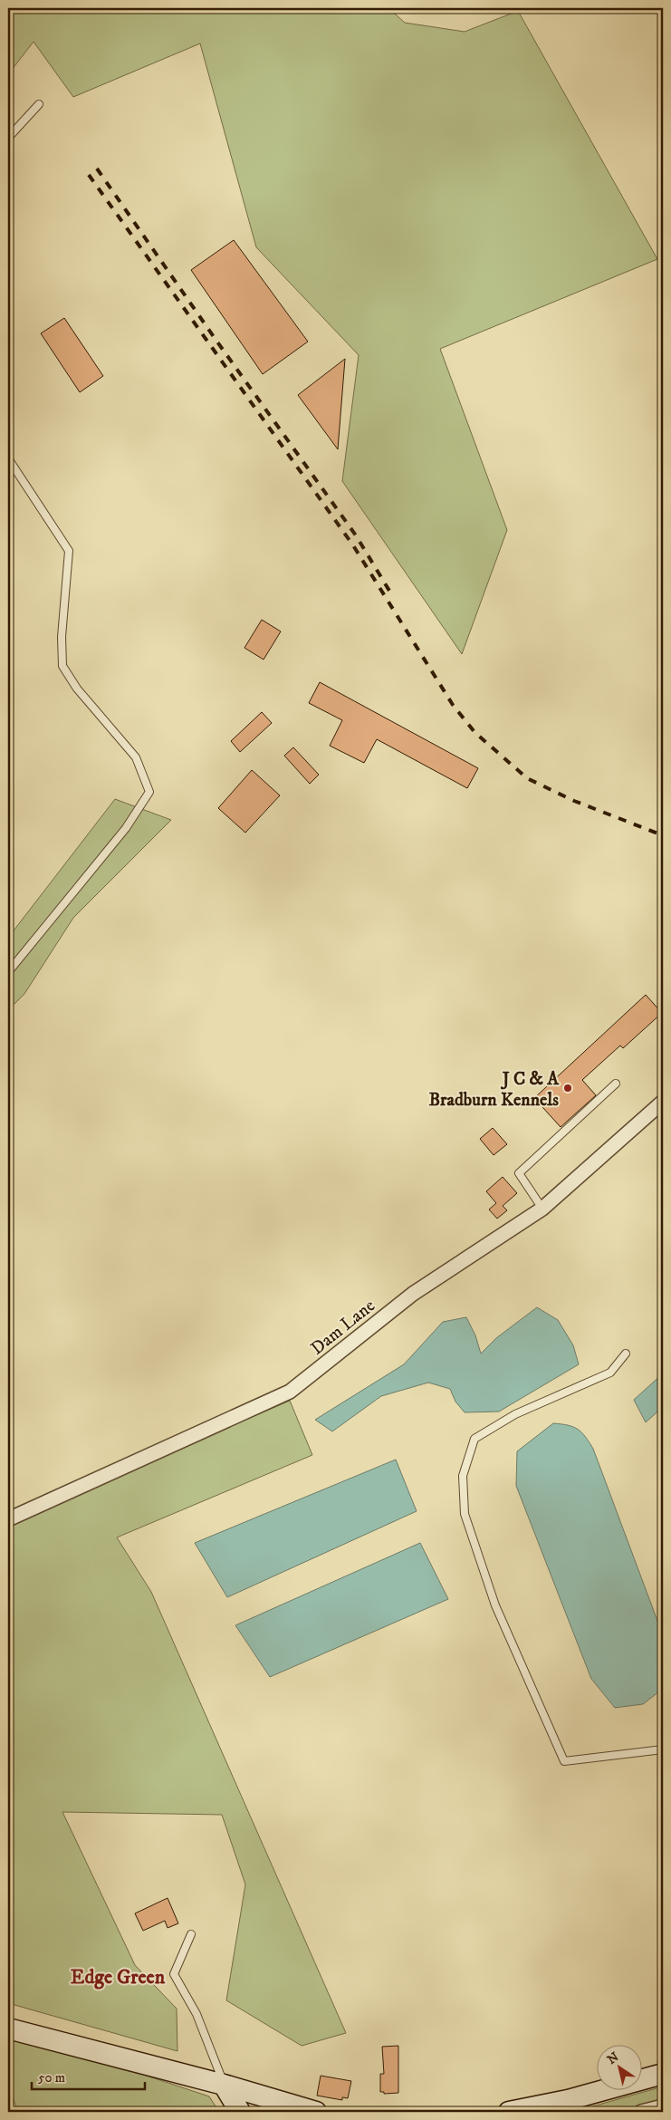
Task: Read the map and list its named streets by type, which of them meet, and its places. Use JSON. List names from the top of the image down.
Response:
{
  "streets": {
    "street": ["Dam Lane"]
  },
  "districts": ["Edge Green"],
  "places": ["J C & A Bradburn Kennels"],
  "scale_bar": "50 m",
  "north": "top left"
}
